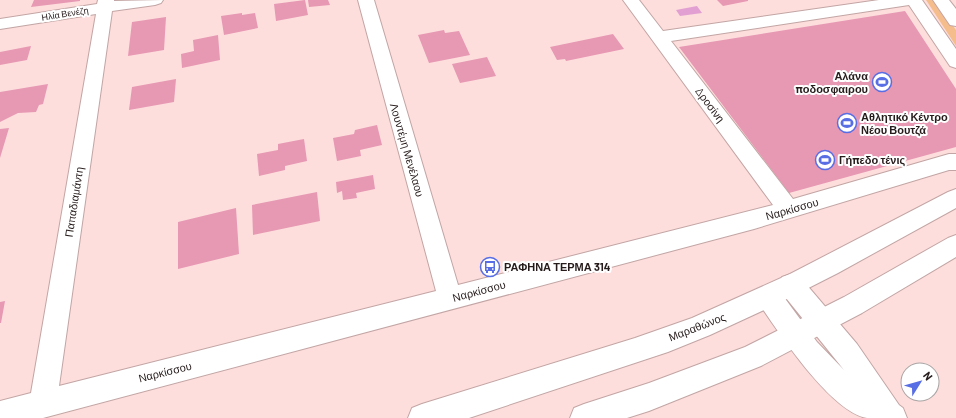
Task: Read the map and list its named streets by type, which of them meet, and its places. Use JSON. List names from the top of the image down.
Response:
{
  "streets": {
    "street": [
      "Ηλία Βενέζη",
      "Δροσίνη",
      "Λουντέμη Μενέλαου",
      "Παπαδιαμάντη",
      "Ναρκίσσου",
      "Μαραθώνος"
    ]
  },
  "crossings": [
    ["Ηλία Βενέζη", "Παπαδιαμάντη"],
    ["Δροσίνη", "Ναρκίσσου"],
    ["Λουντέμη Μενέλαου", "Ναρκίσσου"],
    ["Παπαδιαμάντη", "Ναρκίσσου"]
  ],
  "places": {
    "sports": ["Αλάνα ποδοσφαιρου", "Αθλητικό Κέντρο Νέου Βουτζά", "Γήπεδο τένις"],
    "bus stop": ["ΡΑΦΗΝΑ ΤΕΡΜΑ 314"]
  },
  "north": "top right"
}
